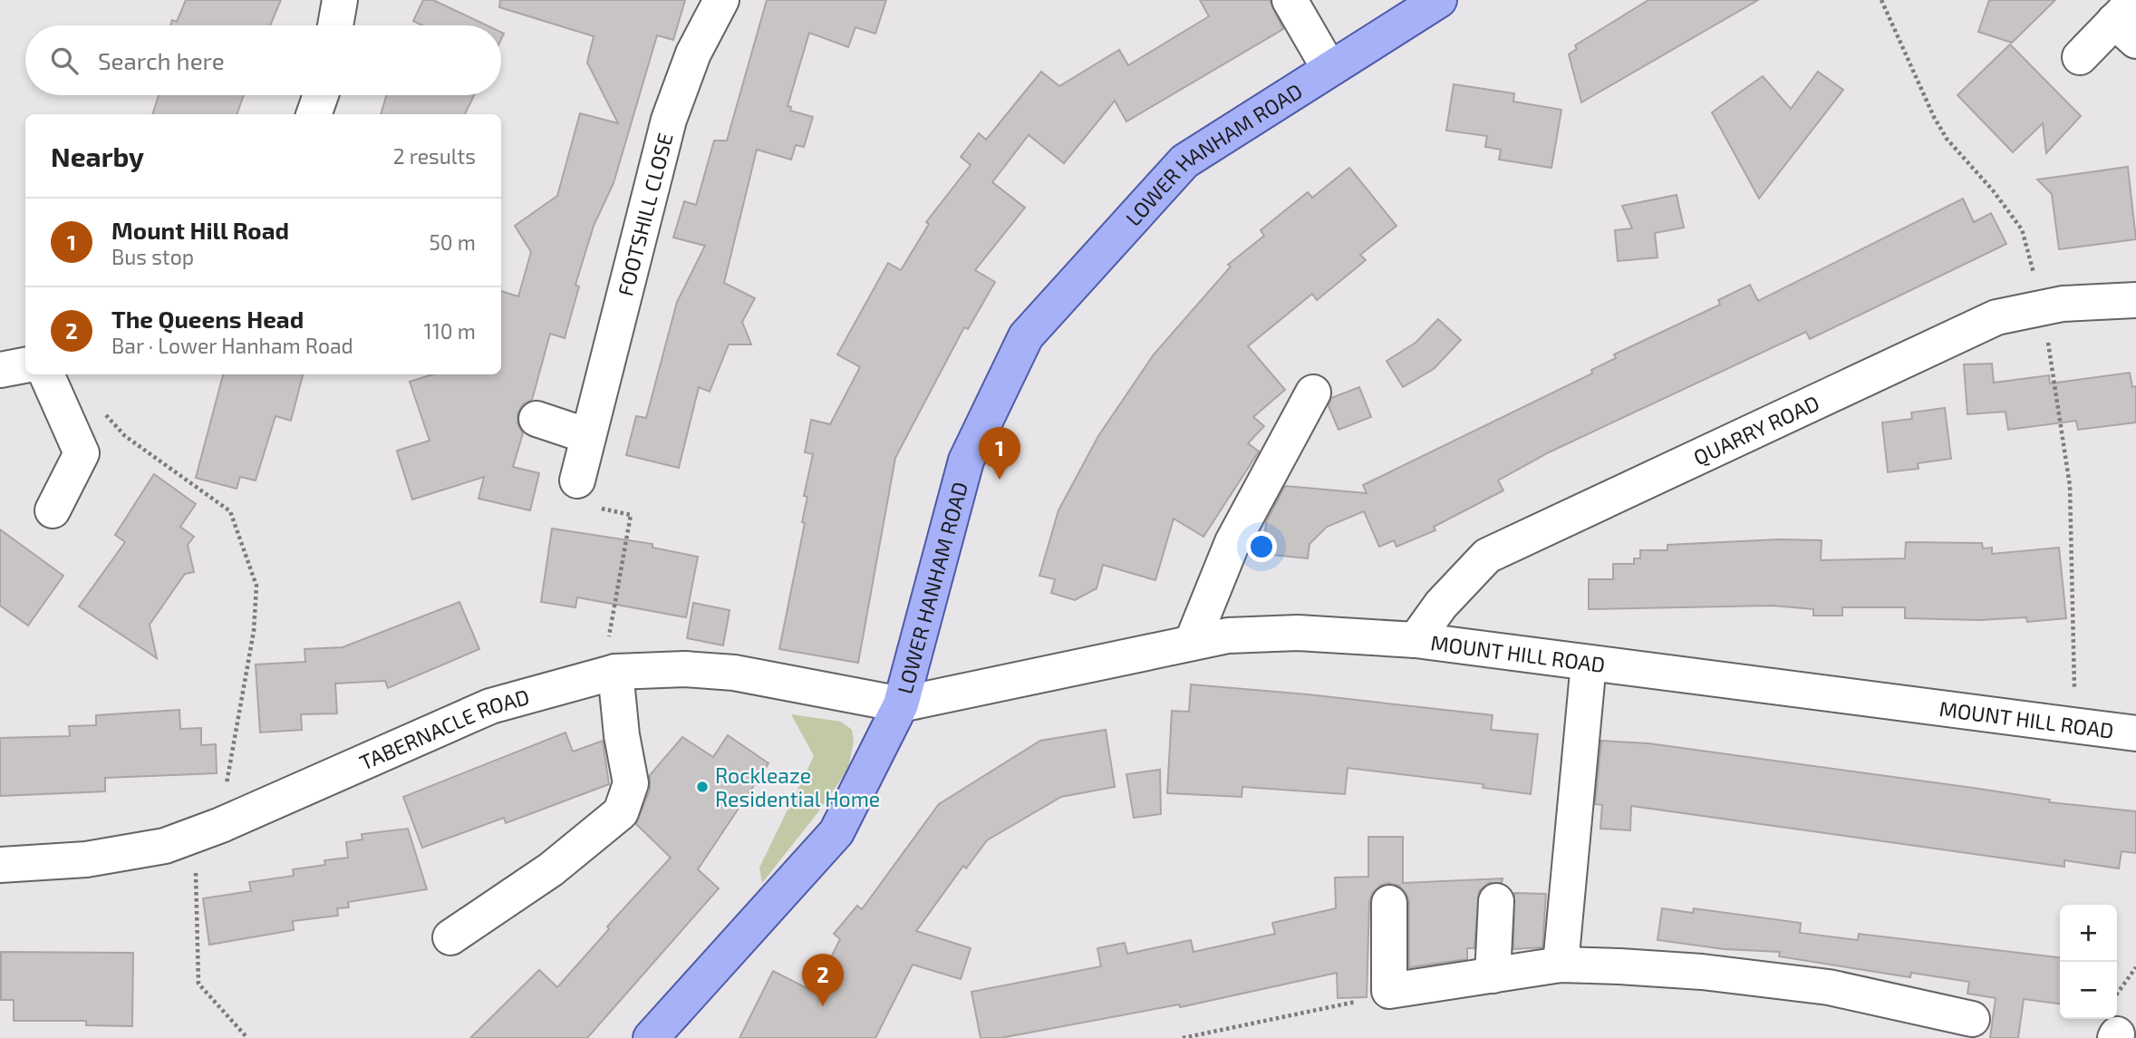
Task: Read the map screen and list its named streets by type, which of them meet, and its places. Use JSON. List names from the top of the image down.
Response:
{
  "streets": {
    "main road": ["LOWER HANHAM ROAD"],
    "street": [
      "FOOTSHILL CLOSE",
      "QUARRY ROAD",
      "MOUNT HILL ROAD",
      "TABERNACLE ROAD"
    ]
  },
  "crossings": [
    ["LOWER HANHAM ROAD", "MOUNT HILL ROAD"],
    ["LOWER HANHAM ROAD", "TABERNACLE ROAD"],
    ["QUARRY ROAD", "MOUNT HILL ROAD"],
    ["MOUNT HILL ROAD", "TABERNACLE ROAD"]
  ],
  "places": ["Rockleaze Residential Home"],
  "page": {
    "search": "Search here",
    "heading": ["Nearby", "2 results"],
    "list": [
      {
        "mark": "1",
        "name": "Mount Hill Road",
        "note": "Bus stop",
        "value": "50 m"
      },
      {
        "mark": "2",
        "name": "The Queens Head",
        "note": "Bar · Lower Hanham Road",
        "value": "110 m"
      }
    ],
    "pins": ["1", "2"],
    "map_buttons": ["+", "−"]
  }
}
